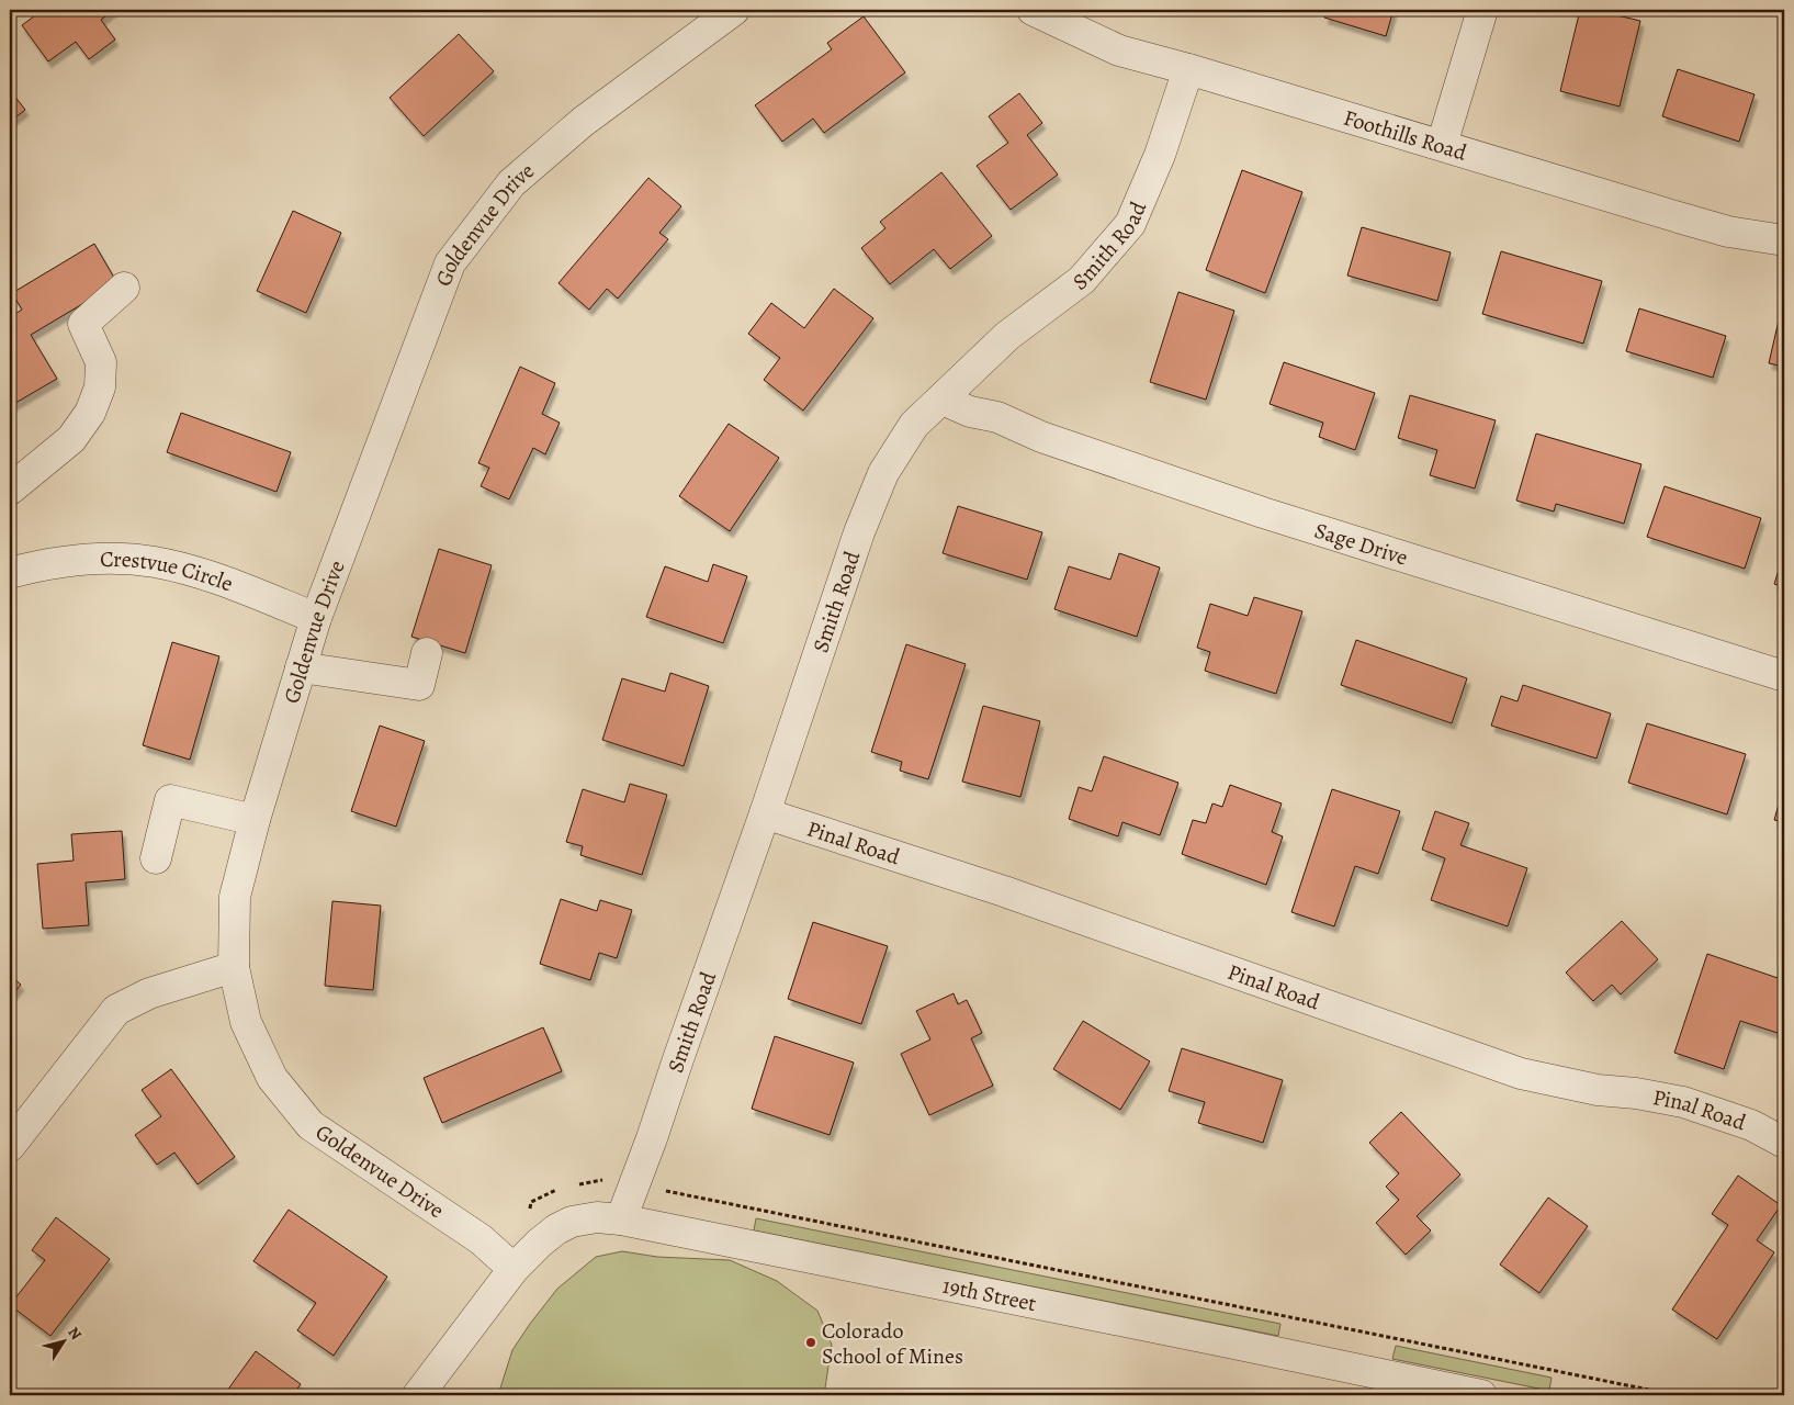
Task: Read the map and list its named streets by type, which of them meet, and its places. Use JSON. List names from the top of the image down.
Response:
{
  "streets": {
    "street": [
      "Foothills Road",
      "Goldenvue Drive",
      "Smith Road",
      "Sage Drive",
      "Crestvue Circle",
      "Pinal Road",
      "19th Street"
    ]
  },
  "crossings": [
    ["Foothills Road", "Smith Road"],
    ["Goldenvue Drive", "Crestvue Circle"],
    ["Goldenvue Drive", "19th Street"],
    ["Smith Road", "Sage Drive"],
    ["Smith Road", "Pinal Road"],
    ["Smith Road", "19th Street"]
  ],
  "places": ["Colorado School of Mines"],
  "north": "top right"
}
